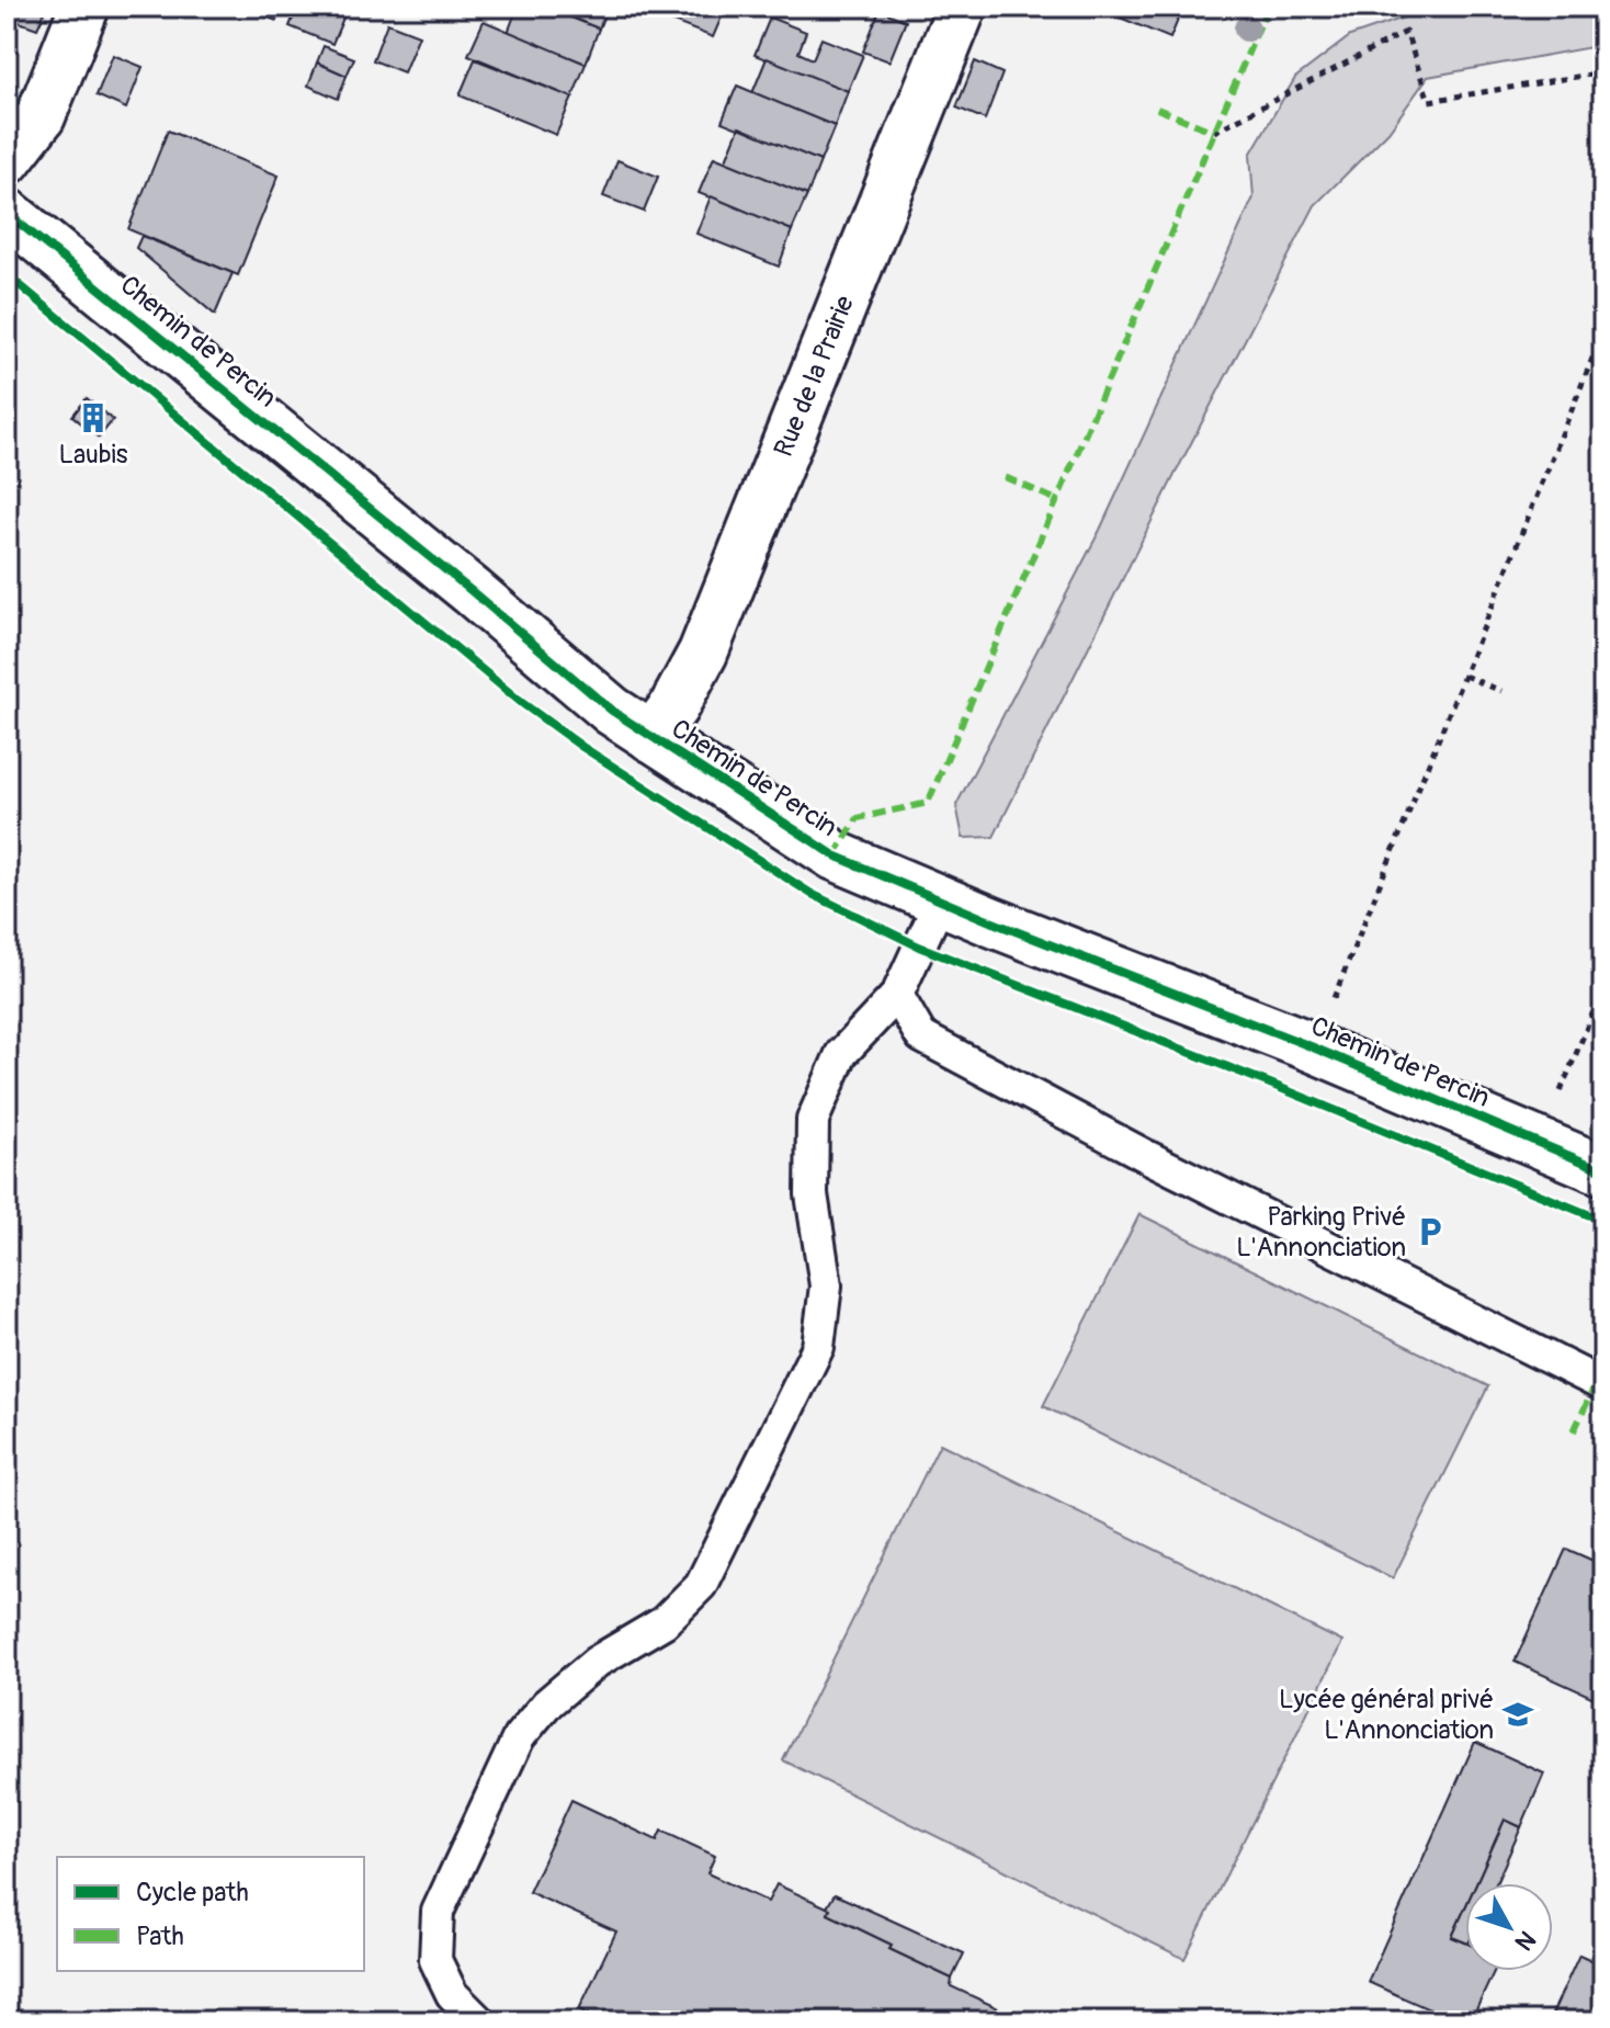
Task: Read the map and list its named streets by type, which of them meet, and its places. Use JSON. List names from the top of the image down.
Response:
{
  "streets": {
    "street": ["Chemin de Percin", "Rue de la Prairie"]
  },
  "crossings": [
    ["Chemin de Percin", "Rue de la Prairie"]
  ],
  "places": {
    "building": ["Laubis"],
    "parking": ["Parking Privé L'Annonciation"],
    "school or university": ["Lycée général privé L'Annonciation"]
  },
  "legend": ["Cycle path", "Path"],
  "north": "bottom right"
}
